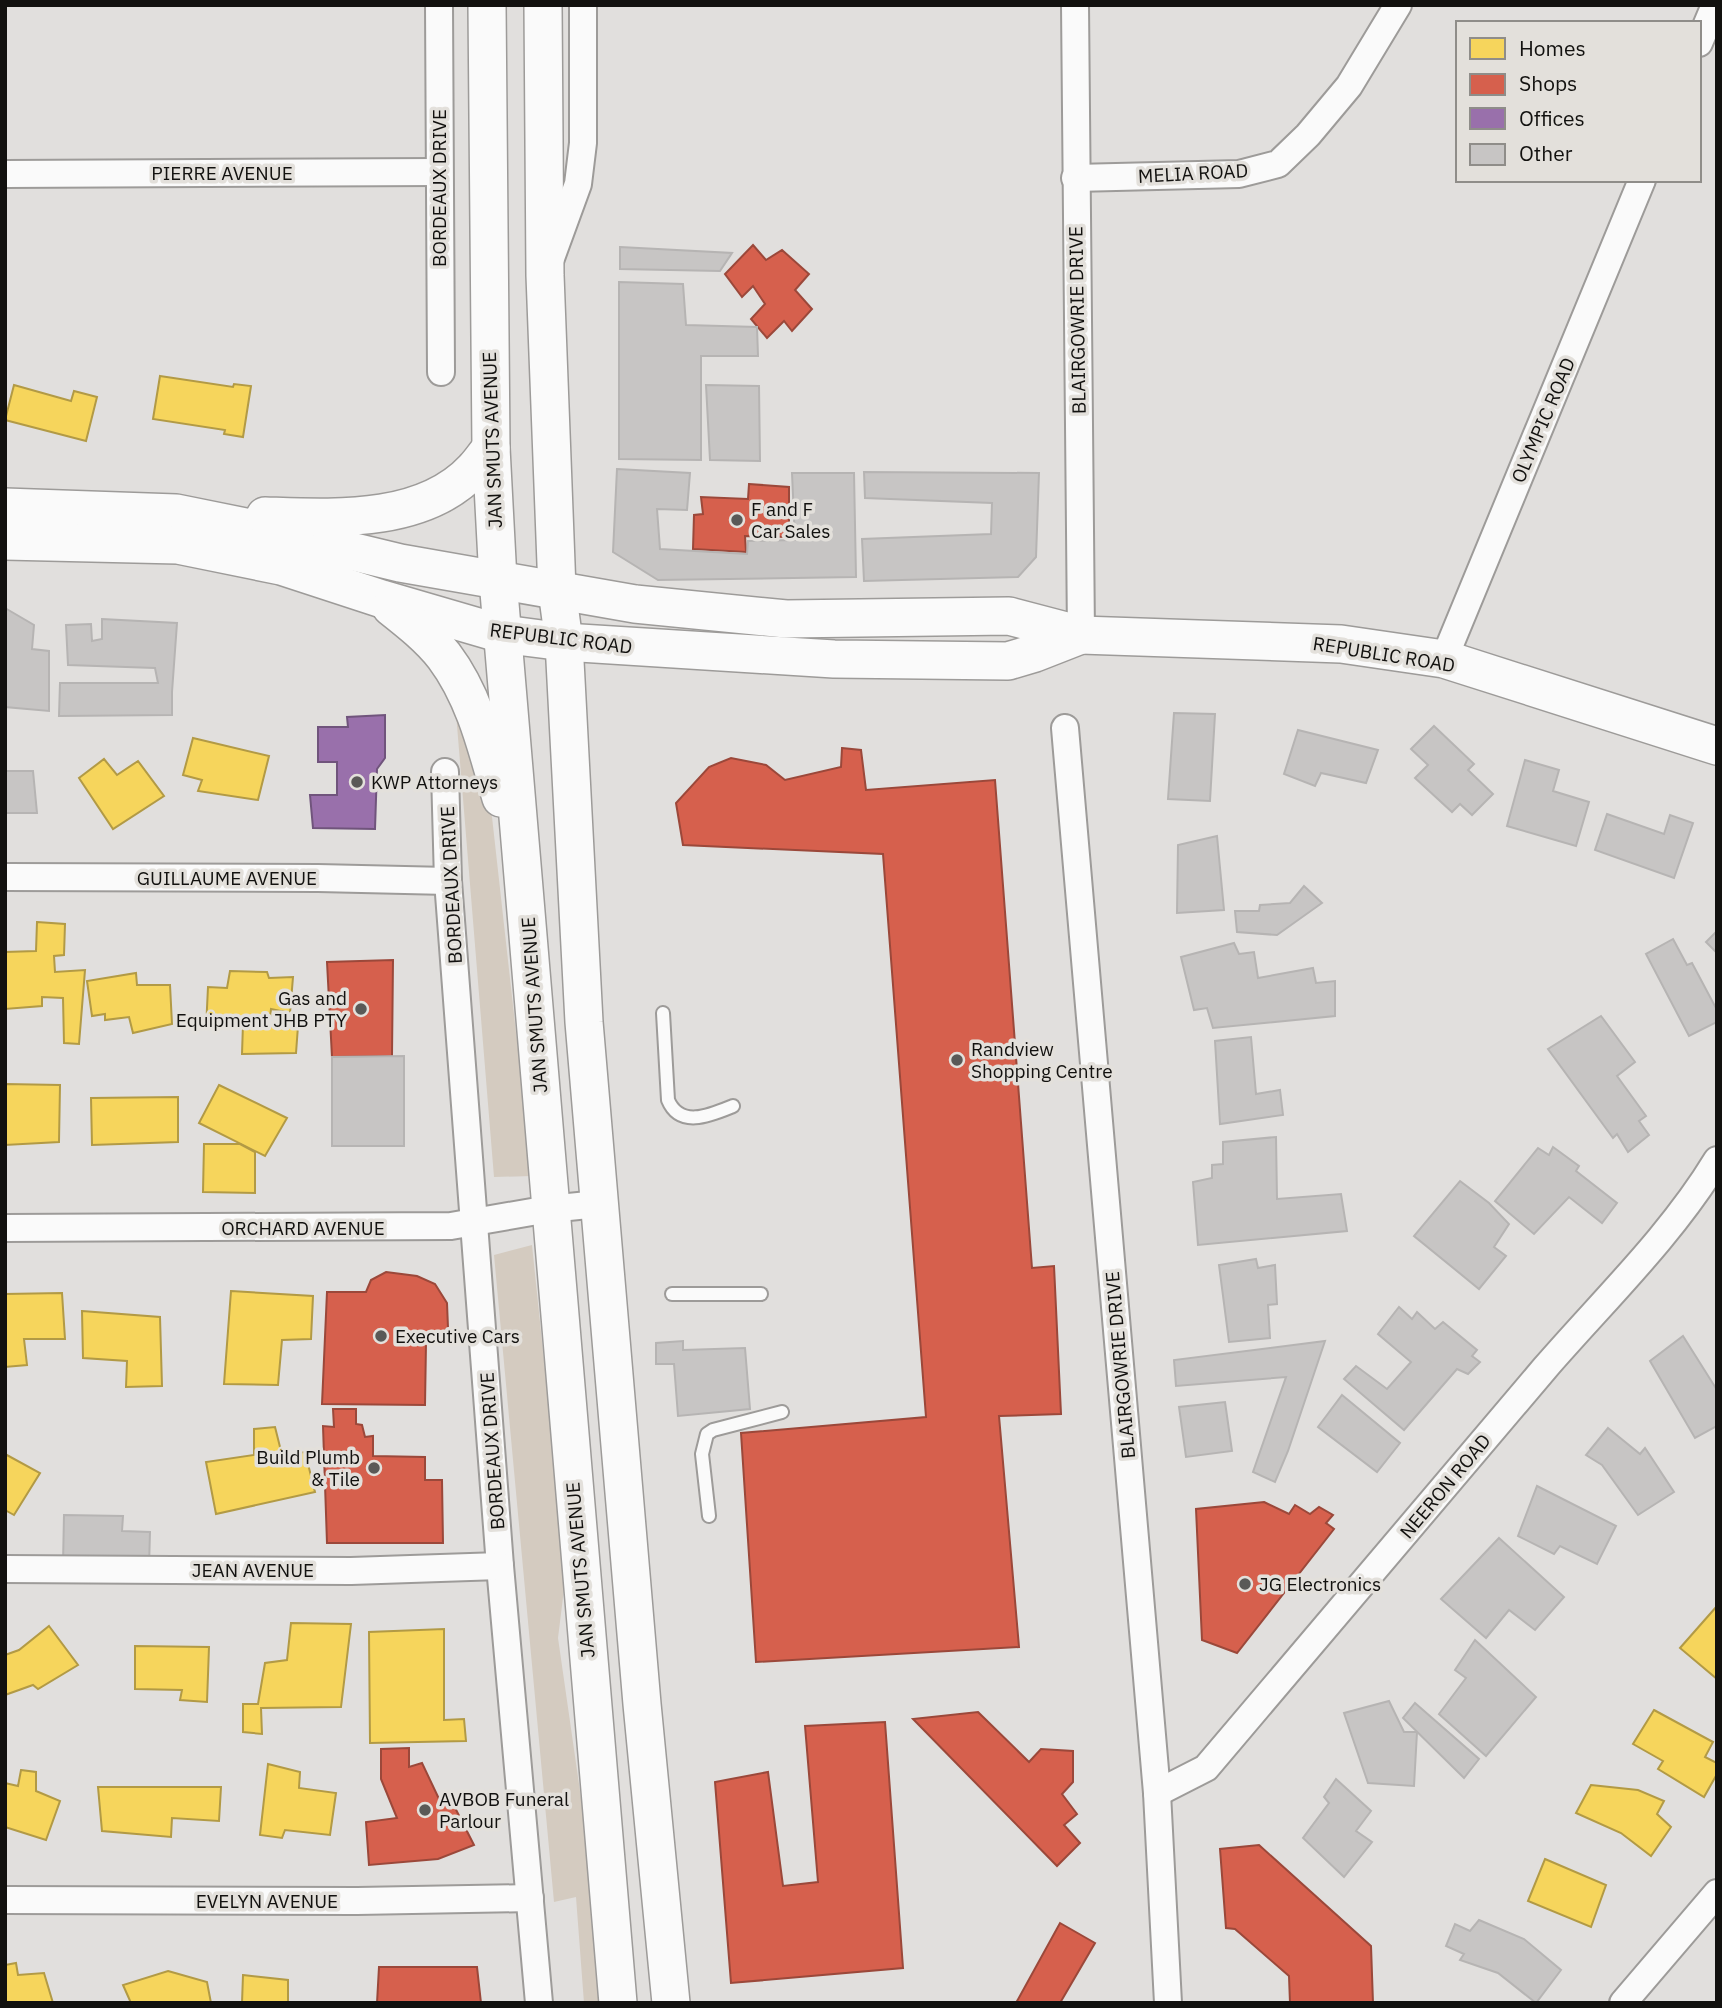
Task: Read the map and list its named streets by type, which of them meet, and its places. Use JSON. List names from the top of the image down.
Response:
{
  "streets": {
    "main road": ["JAN SMUTS AVENUE", "REPUBLIC ROAD"],
    "street": [
      "PIERRE AVENUE",
      "MELIA ROAD",
      "BORDEAUX DRIVE",
      "BLAIRGOWRIE DRIVE",
      "OLYMPIC ROAD",
      "GUILLAUME AVENUE",
      "ORCHARD AVENUE",
      "NEERON ROAD",
      "JEAN AVENUE",
      "EVELYN AVENUE"
    ]
  },
  "crossings": [
    ["PIERRE AVENUE", "BORDEAUX DRIVE"],
    ["MELIA ROAD", "BLAIRGOWRIE DRIVE"],
    ["BORDEAUX DRIVE", "GUILLAUME AVENUE"],
    ["BORDEAUX DRIVE", "ORCHARD AVENUE"],
    ["BORDEAUX DRIVE", "JEAN AVENUE"],
    ["BORDEAUX DRIVE", "EVELYN AVENUE"],
    ["BLAIRGOWRIE DRIVE", "REPUBLIC ROAD"],
    ["BLAIRGOWRIE DRIVE", "NEERON ROAD"],
    ["OLYMPIC ROAD", "REPUBLIC ROAD"],
    ["JAN SMUTS AVENUE", "REPUBLIC ROAD"],
    ["JAN SMUTS AVENUE", "ORCHARD AVENUE"]
  ],
  "places": [
    "F and F Car Sales",
    "KWP Attorneys",
    "Gas and Equipment JHB PTY",
    "Randview Shopping Centre",
    "Executive Cars",
    "Build Plumb & Tile",
    "JG Electronics",
    "AVBOB Funeral Parlour"
  ],
  "legend": [
    "Homes",
    "Shops",
    "Offices",
    "Other"
  ]
}
